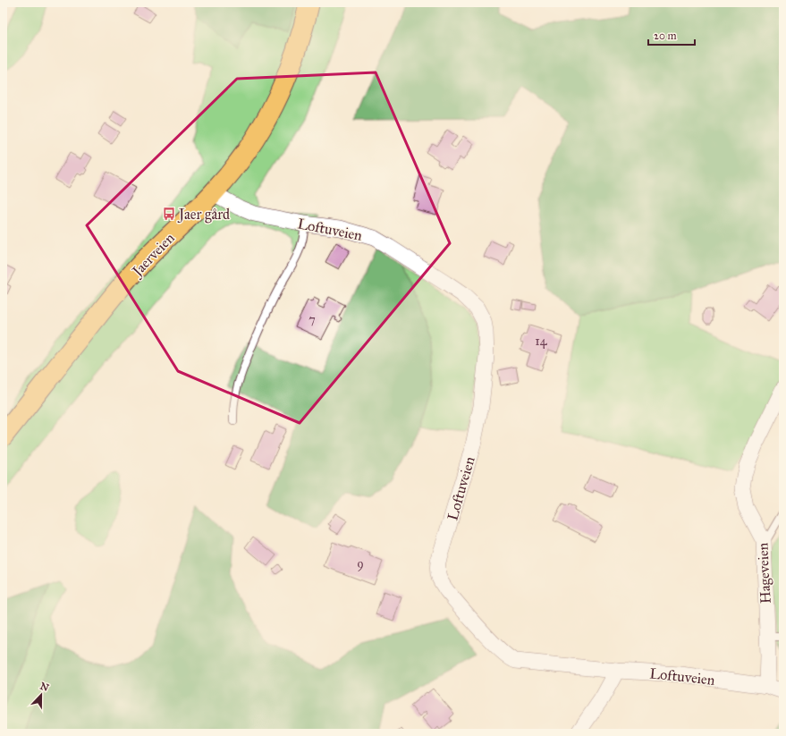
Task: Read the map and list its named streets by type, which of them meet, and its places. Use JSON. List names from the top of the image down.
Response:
{
  "streets": {
    "main road": ["Jaerveien"],
    "street": ["Loftuveien", "Hageveien"]
  },
  "crossings": [
    ["Loftuveien", "Jaerveien"],
    ["Loftuveien", "Hageveien"]
  ],
  "places": {
    "bus stop": ["Jaer gård"]
  },
  "house_numbers": ["7", "14", "9"],
  "scale_bar": "20 m",
  "north": "top"
}
